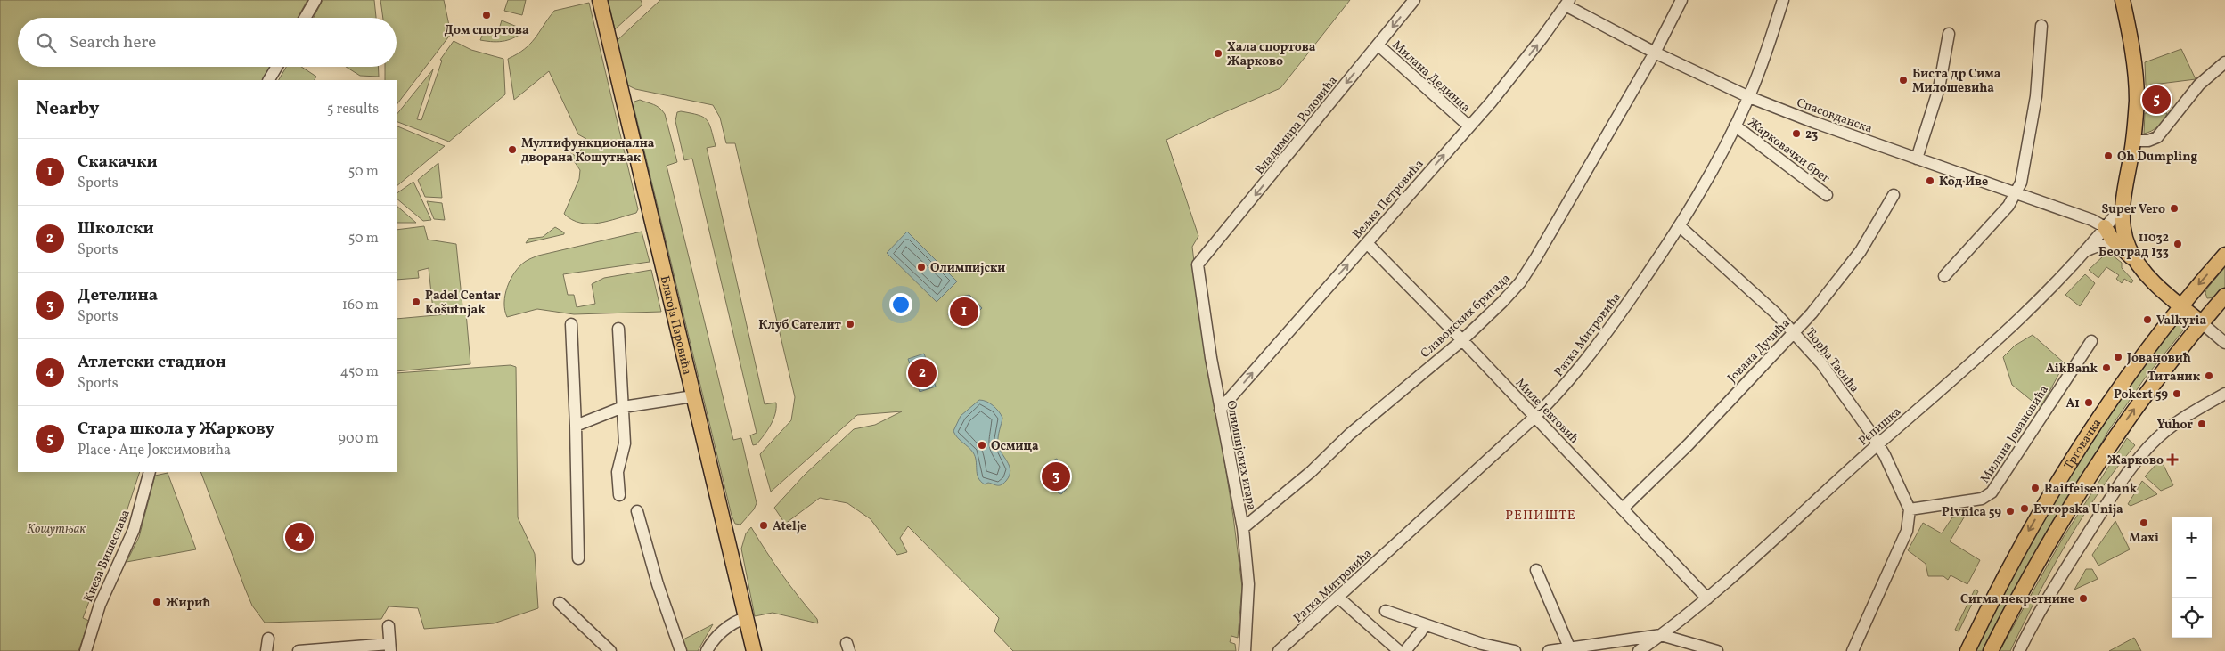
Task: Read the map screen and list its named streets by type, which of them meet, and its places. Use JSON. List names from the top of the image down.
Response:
{
  "streets": {
    "main road": ["Благоја Паровића", "Трговачка"],
    "street": [
      "Милана Дединца",
      "Спасовданска",
      "Владимира Роловића",
      "Жарковачки брег",
      "Вељка Петровића",
      "Славонских бригада",
      "Ратка Митровића",
      "Јована Дучића",
      "Ђорђа Тасића",
      "Миле Јевтовић",
      "Репишка",
      "Милана Јовановића",
      "Олимпијских игара",
      "Кнеза Вишеслава"
    ]
  },
  "crossings": [
    ["Милана Дединца", "Владимира Роловића"],
    ["Милана Дединца", "Вељка Петровића"],
    ["Спасовданска", "Вељка Петровића"],
    ["Спасовданска", "Славонских бригада"],
    ["Спасовданска", "Ратка Митровића"],
    ["Спасовданска", "Репишка"],
    ["Владимира Роловића", "Олимпијских игара"],
    ["Жарковачки брег", "Ратка Митровића"],
    ["Вељка Петровића", "Миле Јевтовић"],
    ["Вељка Петровића", "Олимпијских игара"],
    ["Славонских бригада", "Миле Јевтовић"],
    ["Славонских бригада", "Олимпијских игара"],
    ["Ратка Митровића", "Ђорђа Тасића"],
    ["Ратка Митровића", "Миле Јевтовић"],
    ["Јована Дучића", "Ђорђа Тасића"],
    ["Јована Дучића", "Миле Јевтовић"],
    ["Ђорђа Тасића", "Репишка"],
    ["Миле Јевтовић", "Репишка"]
  ],
  "one_way": ["Владимира Роловића", "Вељка Петровића"],
  "districts": ["РЕПИШТЕ"],
  "parks": ["Кошутњак"],
  "places": {
    "other": [
      "Дом спортова",
      "Хала спортова Жарково",
      "Биста др Сима Милошевића",
      "23",
      "Мултифункционална дворана Кошутњак",
      "Oh Dumpling",
      "Код Иве",
      "Super Vero",
      "11032 Београд 133",
      "Олимпијски",
      "Padel Centar Košutnjak",
      "Valkyria",
      "Клуб Сателит",
      "Јовановић",
      "AikBank",
      "Титаник",
      "Pokert 59",
      "A1",
      "Yuhor",
      "Осмица",
      "Raiffeisen bank",
      "Evropska Unija",
      "Pivnica 59",
      "Maxi",
      "Atelje",
      "Сигма некретнине",
      "Жирић"
    ],
    "health": ["Жарково"]
  },
  "page": {
    "search": "Search here",
    "heading": ["Nearby", "5 results"],
    "pins": [
      "5",
      "1",
      "2",
      "3",
      "4"
    ],
    "list": [
      {
        "mark": "1",
        "name": "Скакачки",
        "note": "Sports",
        "value": "50 m"
      },
      {
        "mark": "2",
        "name": "Школски",
        "note": "Sports",
        "value": "50 m"
      },
      {
        "mark": "3",
        "name": "Детелина",
        "note": "Sports",
        "value": "160 m"
      },
      {
        "mark": "4",
        "name": "Атлетски стадион",
        "note": "Sports",
        "value": "450 m"
      },
      {
        "mark": "5",
        "name": "Стара школа у Жаркову",
        "note": "Place · Аце Јоксимовића",
        "value": "900 m"
      }
    ],
    "map_buttons": ["+", "−"]
  }
}
